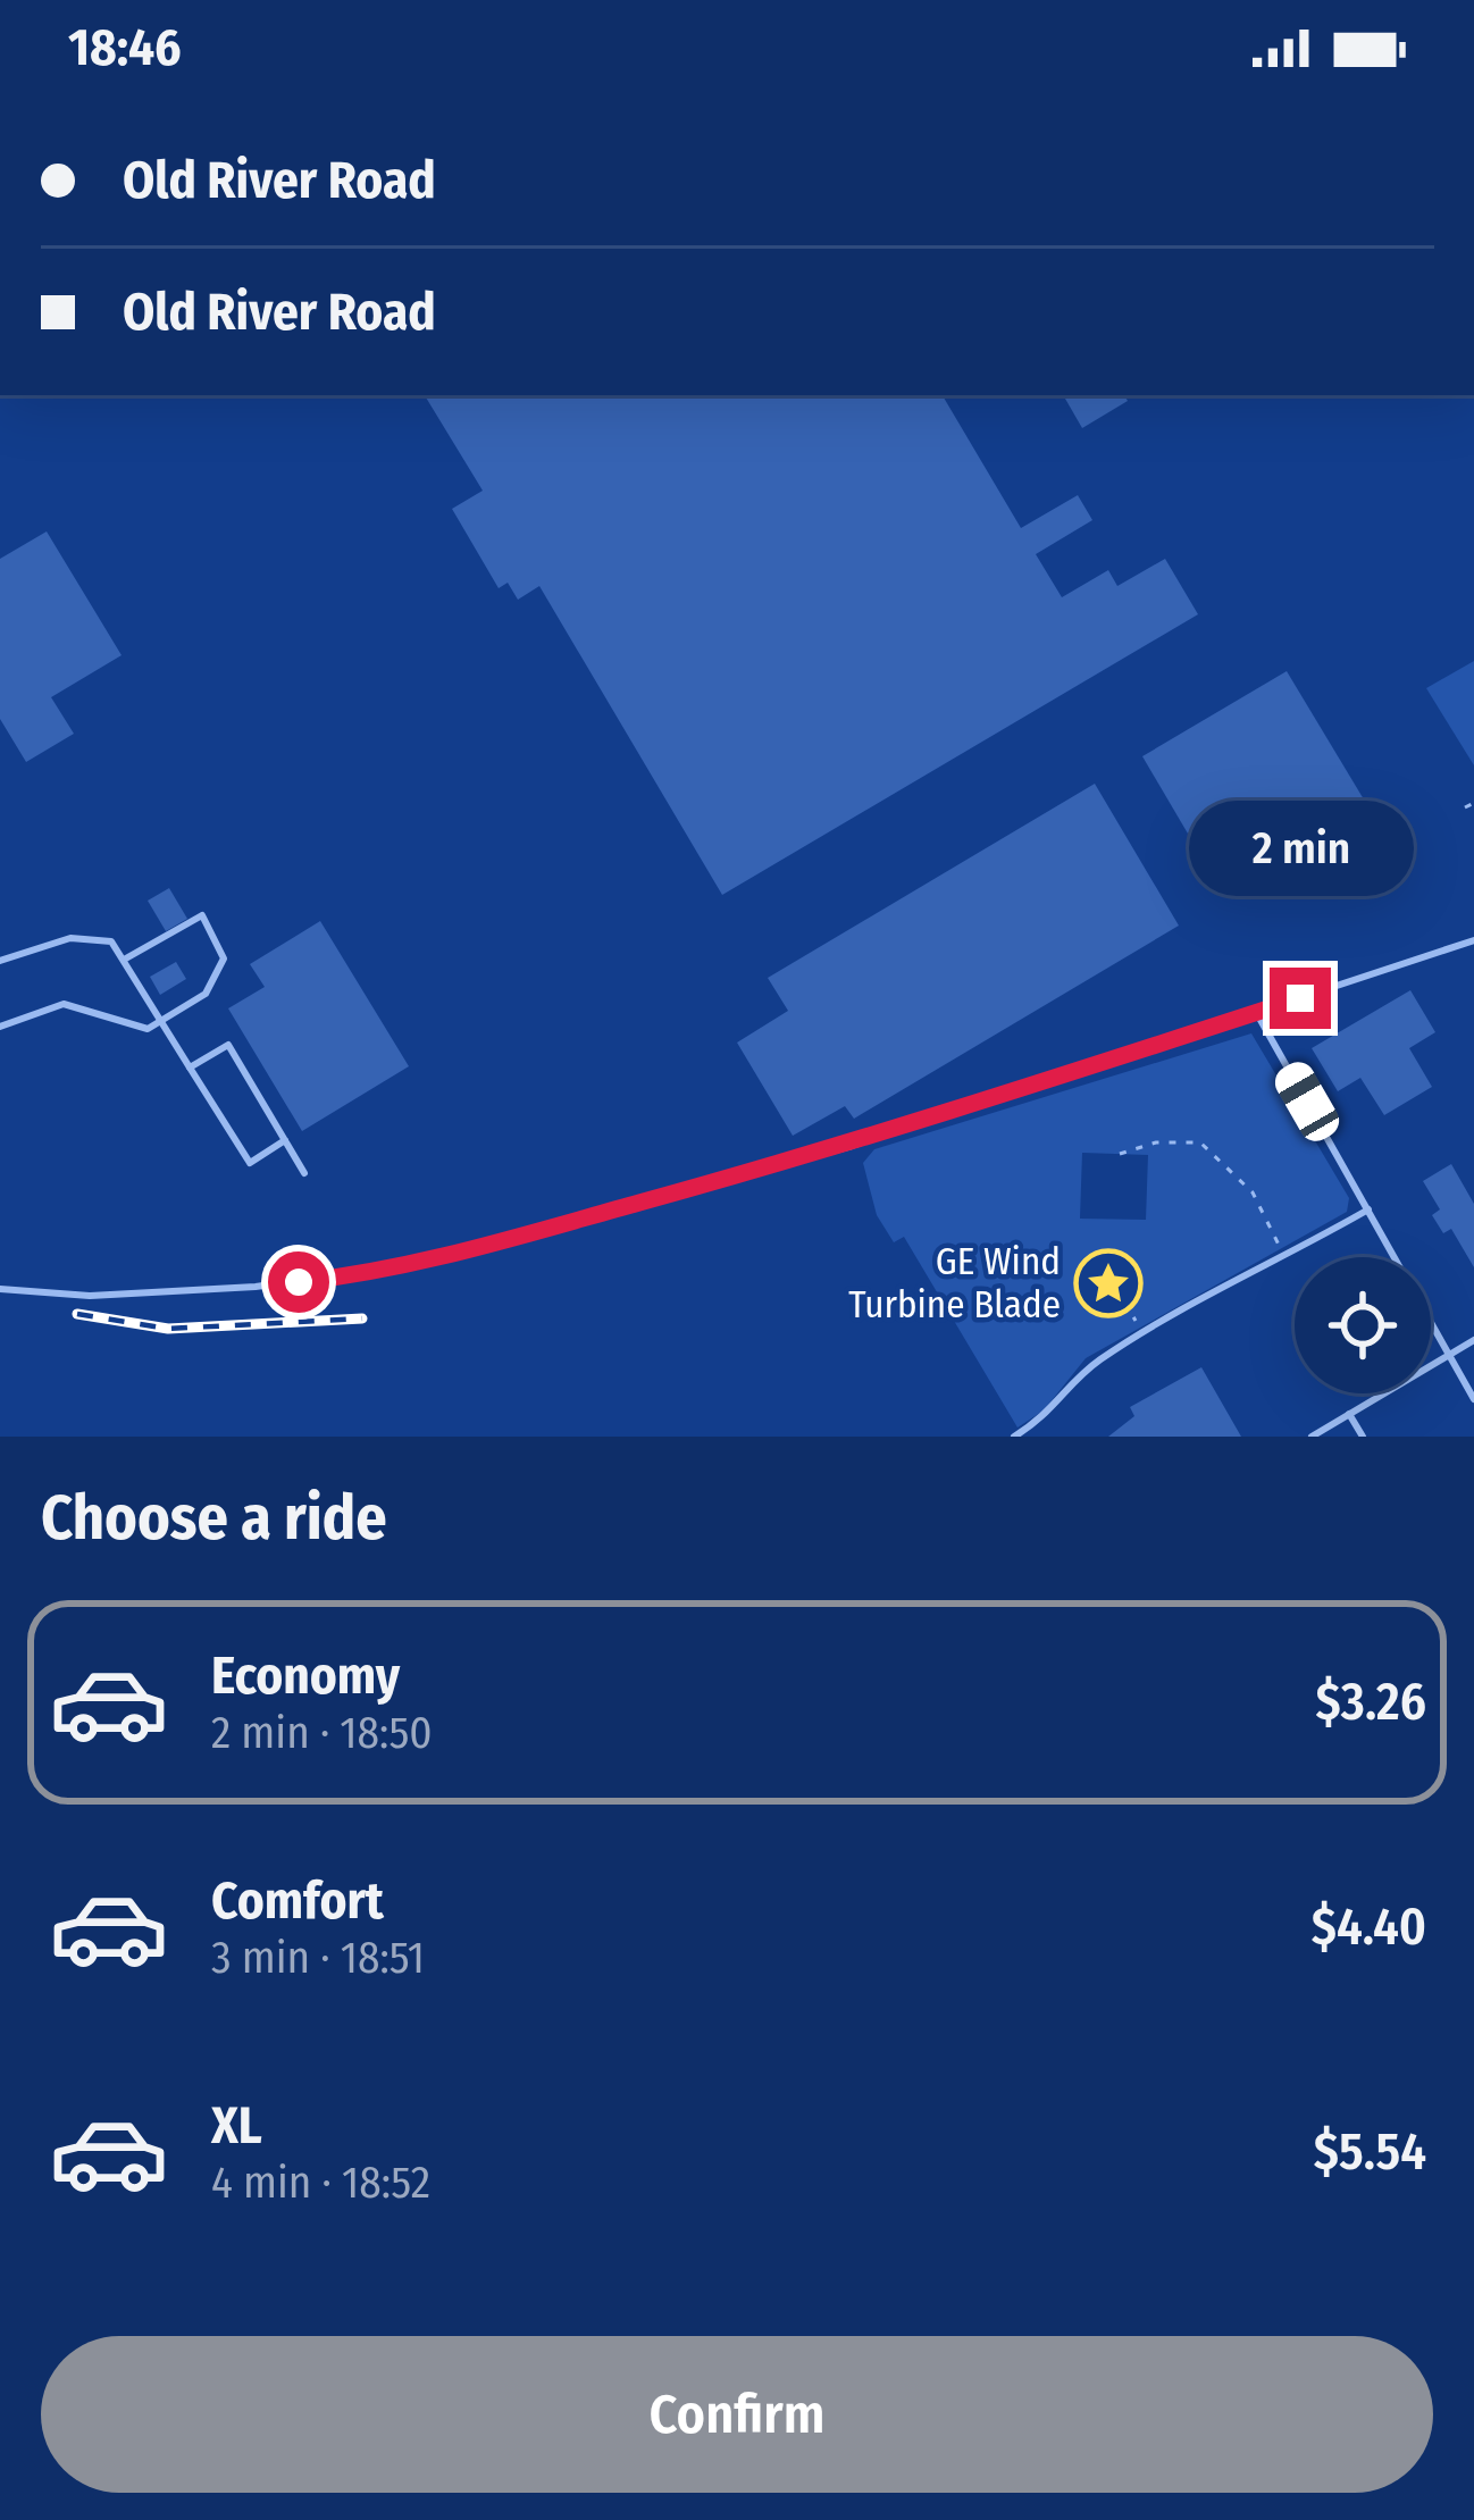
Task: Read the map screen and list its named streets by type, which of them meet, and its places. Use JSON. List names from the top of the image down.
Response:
{
  "places": {
    "place": ["GE Wind Turbine Blade"]
  },
  "page": {
    "status": "18:46",
    "banner": ["Old River Road", "Old River Road"],
    "bubble": "2 min",
    "heading": "Choose a ride",
    "list": [
      {
        "name": "Economy",
        "note": "2 min · 18:50",
        "value": "$3.26"
      },
      {
        "name": "Comfort",
        "note": "3 min · 18:51",
        "value": "$4.40"
      },
      {
        "name": "XL",
        "note": "4 min · 18:52",
        "value": "$5.54"
      }
    ],
    "buttons": "Confirm"
  }
}
